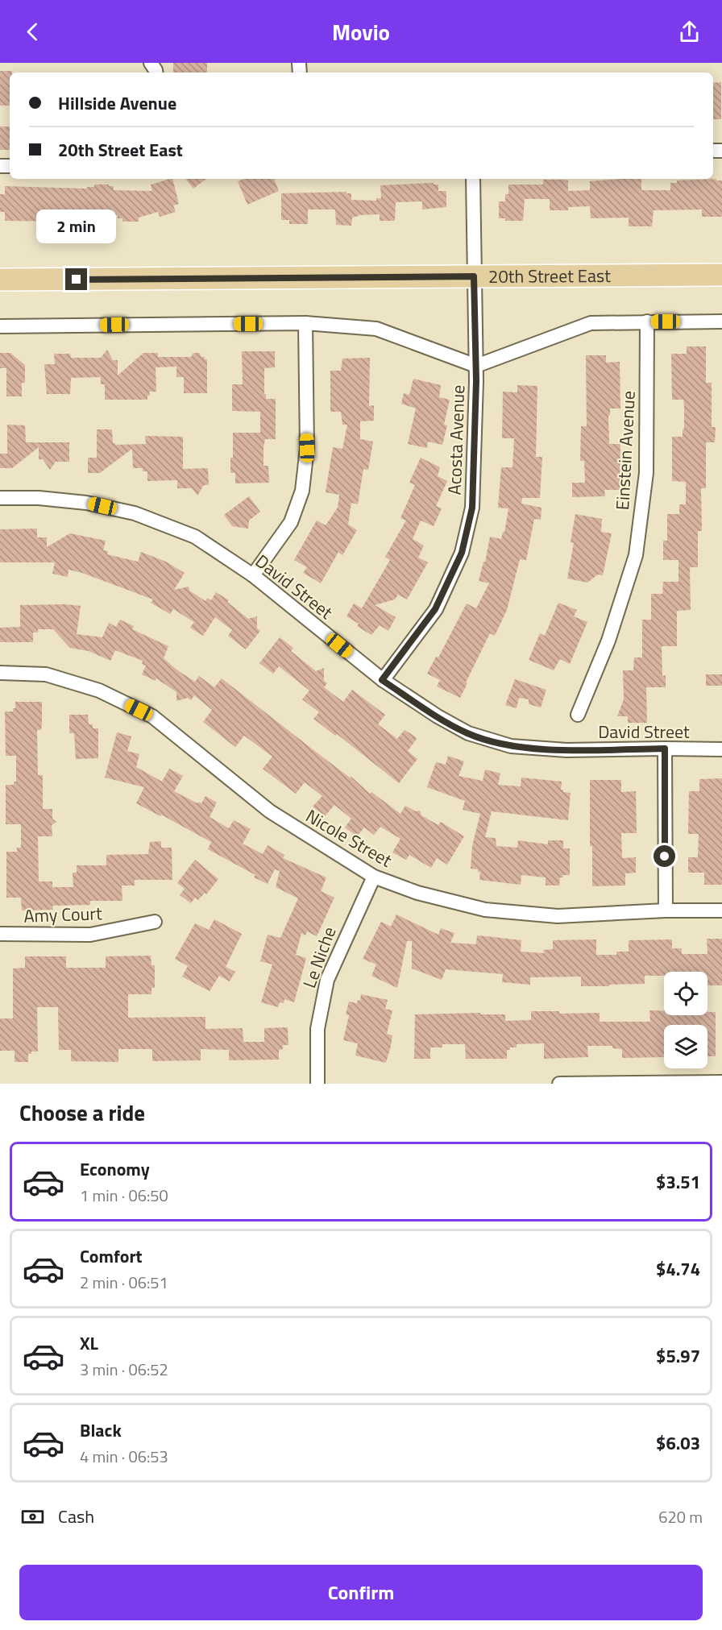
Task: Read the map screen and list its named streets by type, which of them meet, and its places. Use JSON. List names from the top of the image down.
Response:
{
  "streets": {
    "main road": ["20th Street East"],
    "street": [
      "Acosta Avenue",
      "Einstein Avenue",
      "David Street",
      "Nicole Street",
      "Amy Court",
      "Le Niche"
    ]
  },
  "crossings": [
    ["20th Street East", "Acosta Avenue"],
    ["Acosta Avenue", "David Street"],
    ["Nicole Street", "Le Niche"]
  ],
  "page": {
    "header": "Movio",
    "banner": ["Hillside Avenue", "20th Street East"],
    "bubble": "2 min",
    "heading": "Choose a ride",
    "list": [
      {
        "name": "Economy",
        "note": "1 min · 06:50",
        "value": "$3.51"
      },
      {
        "name": "Comfort",
        "note": "2 min · 06:51",
        "value": "$4.74"
      },
      {
        "name": "XL",
        "note": "3 min · 06:52",
        "value": "$5.97"
      },
      {
        "name": "Black",
        "note": "4 min · 06:53",
        "value": "$6.03"
      }
    ],
    "pay": ["Cash", "620 m"],
    "buttons": "Confirm"
  }
}
